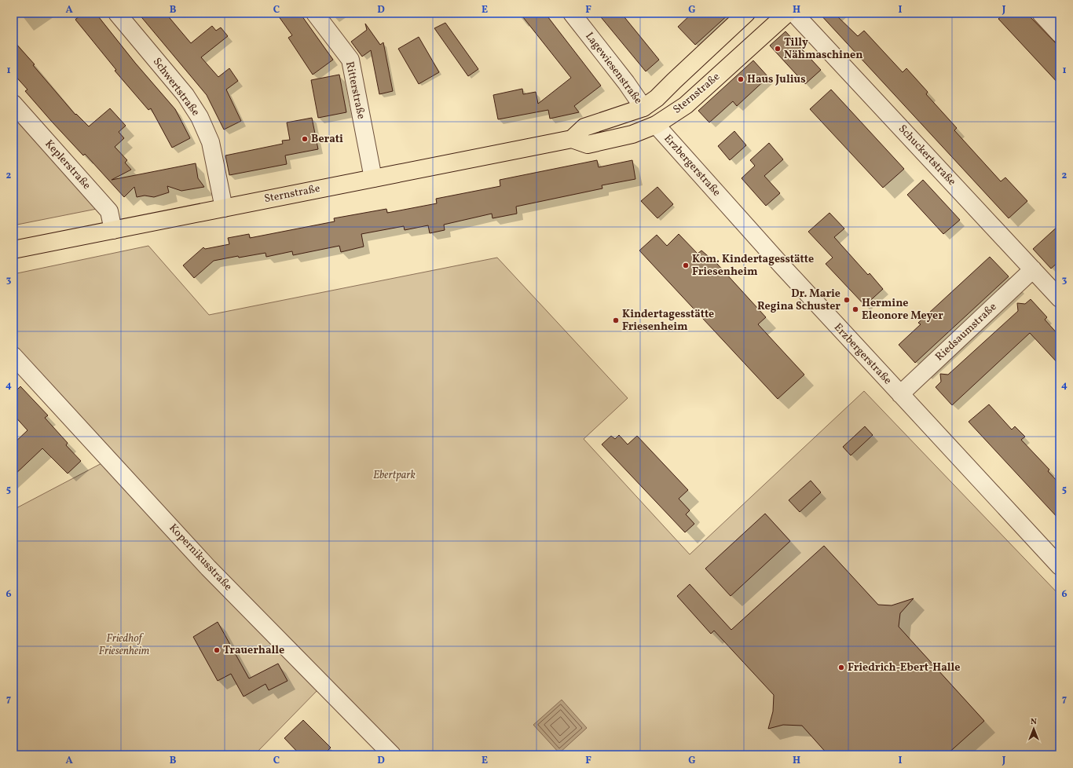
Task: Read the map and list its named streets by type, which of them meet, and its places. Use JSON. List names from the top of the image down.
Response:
{
  "streets": {
    "main road": ["Sternstraße"],
    "street": [
      "Lagewiesenstraße",
      "Schwertstraße",
      "Ritterstraße",
      "Schuckertstraße",
      "Keplerstraße",
      "Erzbergerstraße",
      "Riedsaumstraße",
      "Kopernikusstraße"
    ]
  },
  "crossings": [
    ["Lagewiesenstraße", "Sternstraße"],
    ["Schwertstraße", "Sternstraße"],
    ["Ritterstraße", "Sternstraße"],
    ["Sternstraße", "Keplerstraße"],
    ["Sternstraße", "Erzbergerstraße"],
    ["Schuckertstraße", "Riedsaumstraße"],
    ["Erzbergerstraße", "Riedsaumstraße"]
  ],
  "parks": ["Ebertpark", "Friedhof Friesenheim"],
  "places": [
    "Tilly Nähmaschinen",
    "Haus Julius",
    "Berati",
    "Kom. Kindertagesstätte Friesenheim",
    "Dr. Marie Regina Schuster",
    "Hermine Eleonore Meyer",
    "Kindertagesstätte Friesenheim",
    "Trauerhalle",
    "Friedrich-Ebert-Halle"
  ],
  "north": "top",
  "grid": {
    "columns": [
      "A",
      "B",
      "C",
      "D",
      "E",
      "F",
      "G",
      "H",
      "I",
      "J"
    ],
    "rows": [
      "1",
      "2",
      "3",
      "4",
      "5",
      "6",
      "7"
    ]
  }
}
